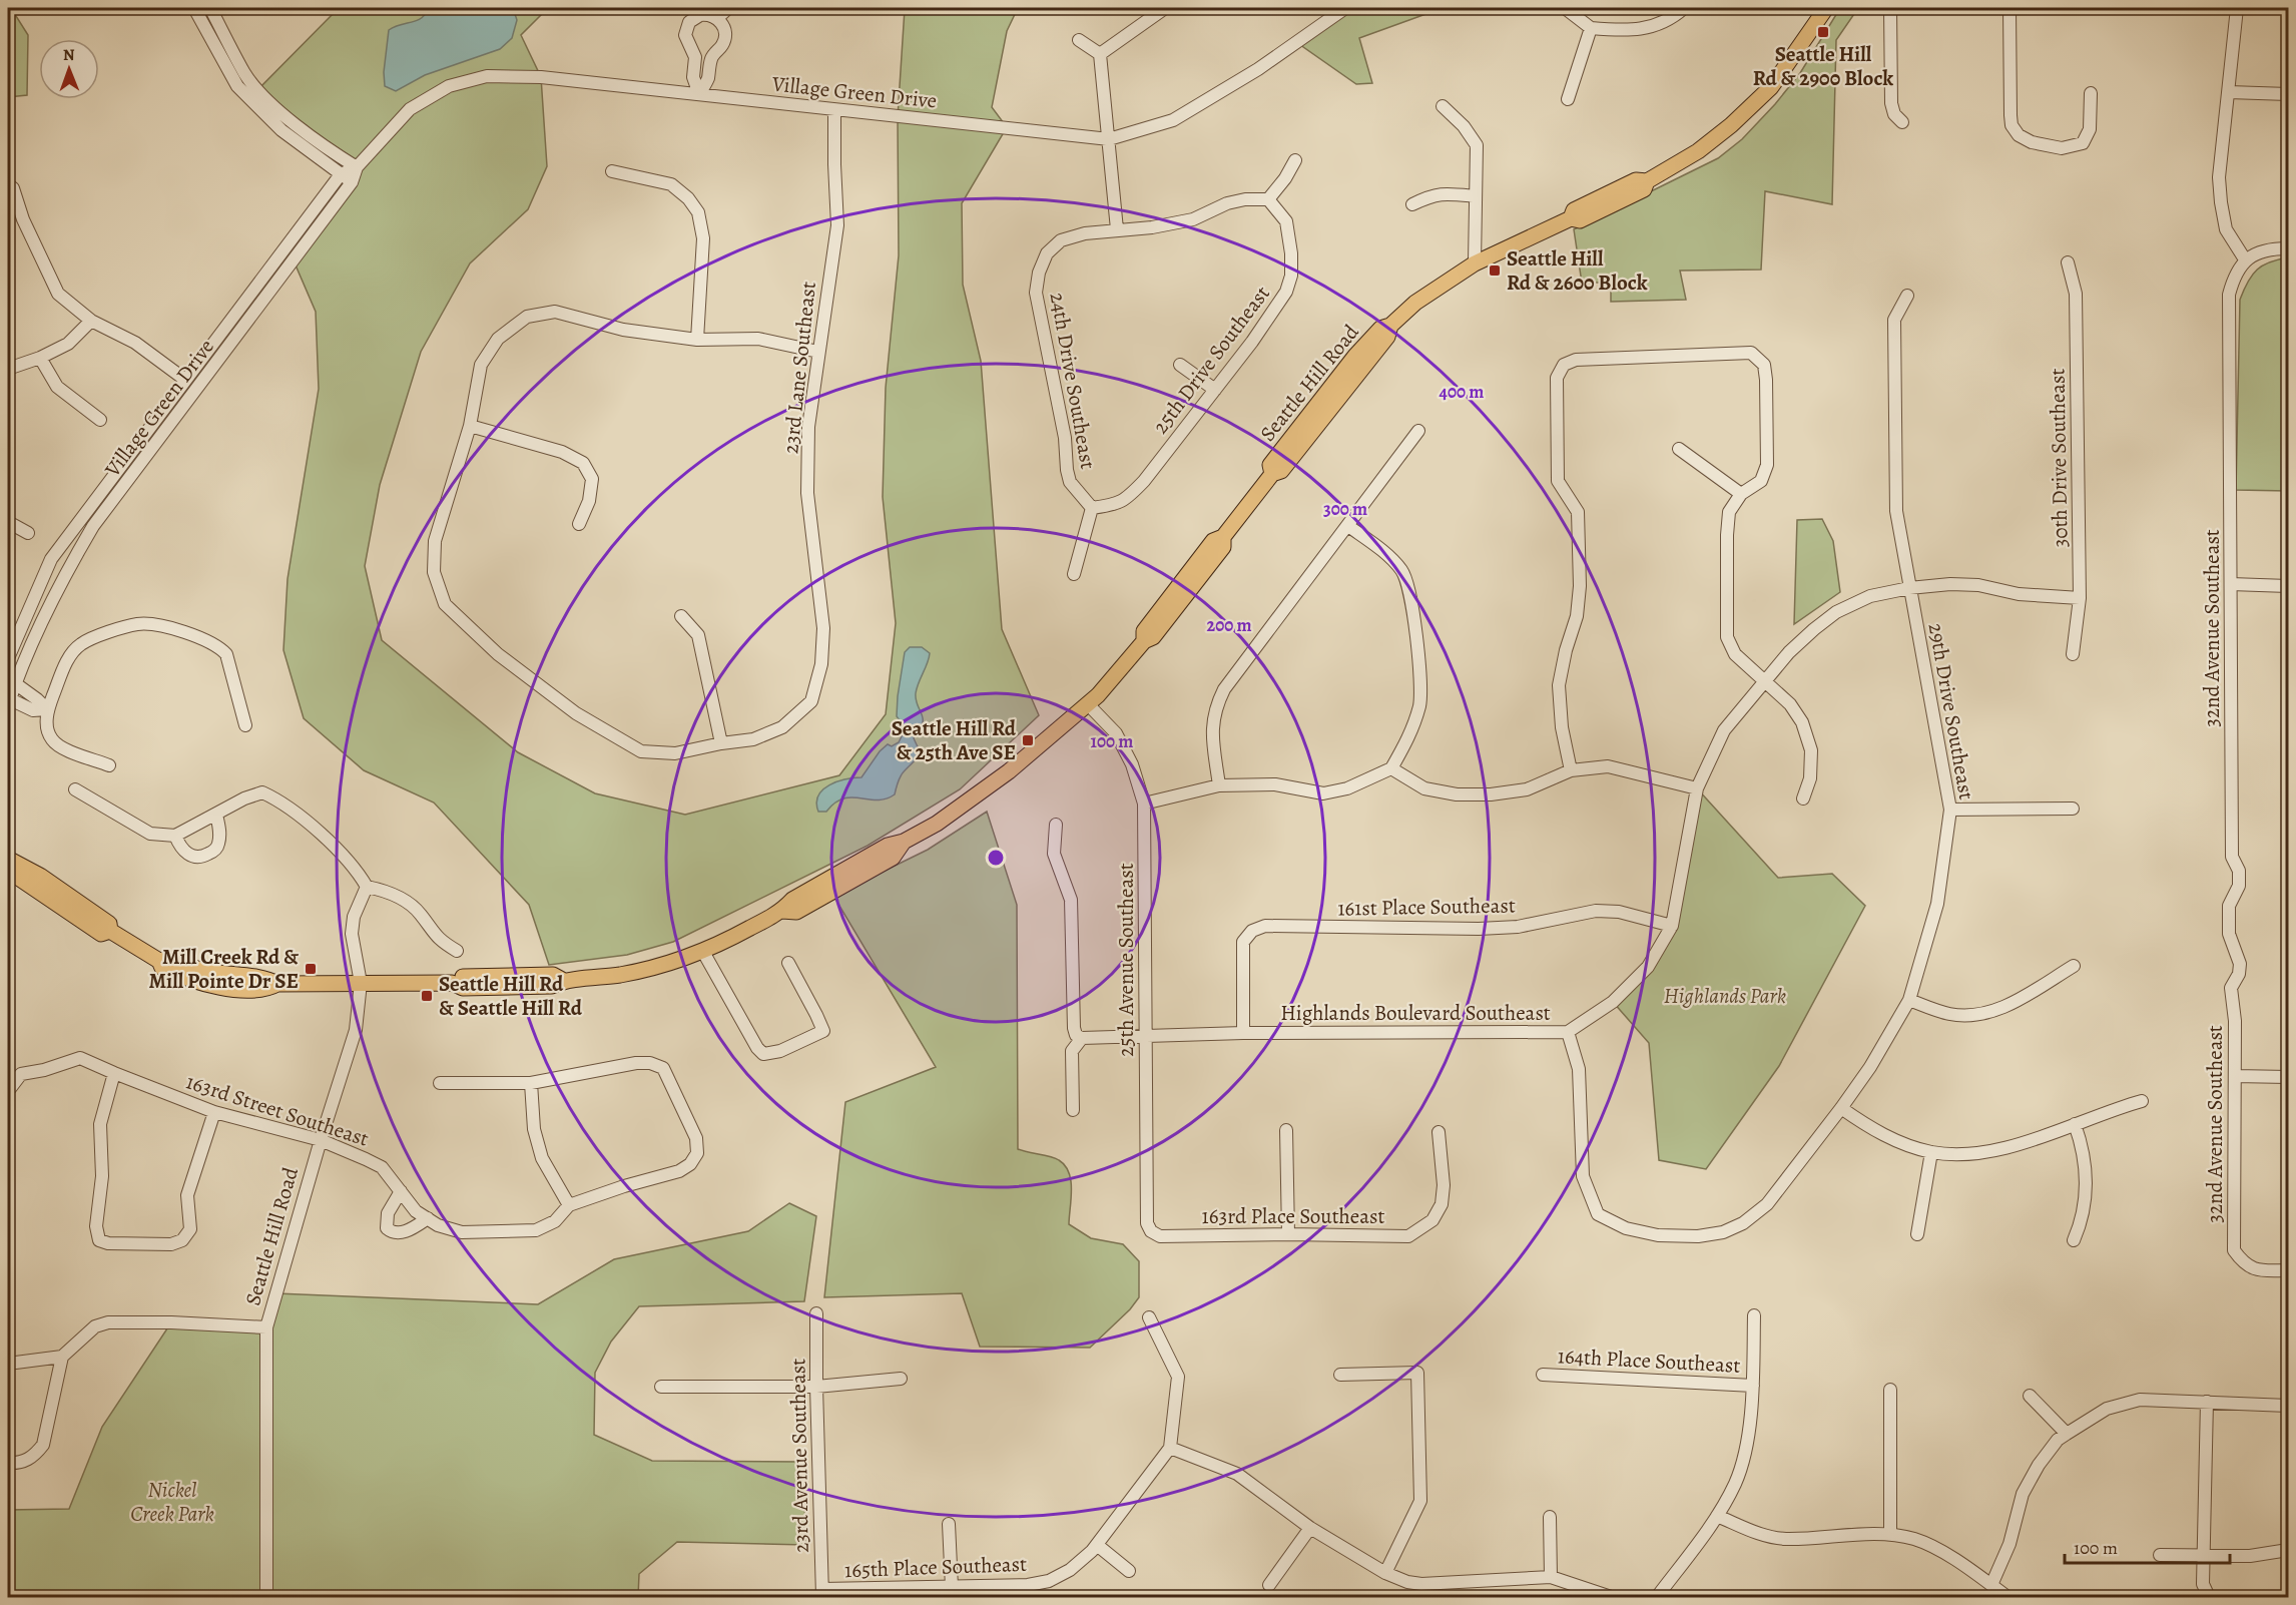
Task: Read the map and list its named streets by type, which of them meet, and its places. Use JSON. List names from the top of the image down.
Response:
{
  "streets": {
    "main road": ["Seattle Hill Road"],
    "street": [
      "Village Green Drive",
      "25th Drive Southeast",
      "23rd Lane Southeast",
      "24th Drive Southeast",
      "30th Drive Southeast",
      "32nd Avenue Southeast",
      "29th Drive Southeast",
      "161st Place Southeast",
      "25th Avenue Southeast",
      "Highlands Boulevard Southeast",
      "163rd Street Southeast",
      "163rd Place Southeast",
      "164th Place Southeast",
      "23rd Avenue Southeast",
      "165th Place Southeast"
    ]
  },
  "crossings": [
    ["Village Green Drive", "23rd Lane Southeast"],
    ["25th Drive Southeast", "24th Drive Southeast"],
    ["Seattle Hill Road", "25th Avenue Southeast"],
    ["Seattle Hill Road", "163rd Street Southeast"],
    ["30th Drive Southeast", "Highlands Boulevard Southeast"],
    ["29th Drive Southeast", "Highlands Boulevard Southeast"],
    ["161st Place Southeast", "Highlands Boulevard Southeast"],
    ["25th Avenue Southeast", "Highlands Boulevard Southeast"],
    ["25th Avenue Southeast", "163rd Place Southeast"],
    ["23rd Avenue Southeast", "165th Place Southeast"]
  ],
  "parks": ["Highlands Park", "Nickel Creek Park"],
  "places": {
    "transit": [
      "Seattle Hill Rd & 2900 Block",
      "Seattle Hill Rd & 2600 Block",
      "Seattle Hill Rd & 25th Ave SE",
      "Mill Creek Rd & Mill Pointe Dr SE",
      "Seattle Hill Rd & Seattle Hill Rd"
    ]
  },
  "scale_bar": "100 m",
  "north": "top",
  "rings": [
    "400 m",
    "300 m",
    "200 m",
    "100 m"
  ]
}
